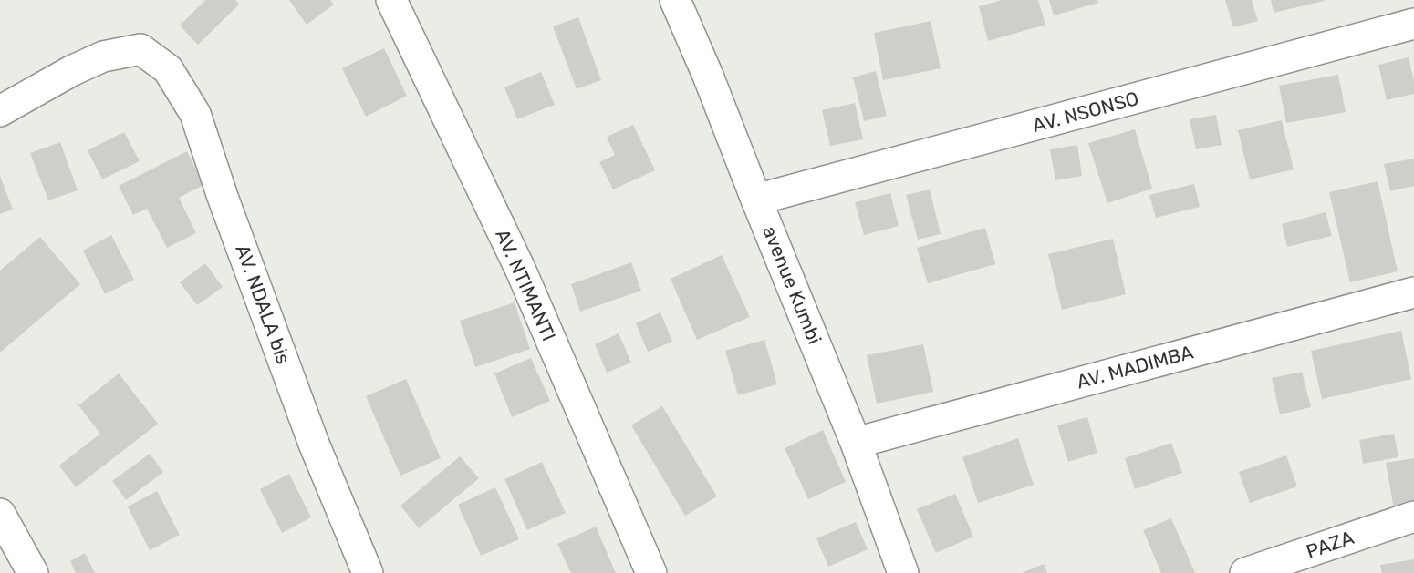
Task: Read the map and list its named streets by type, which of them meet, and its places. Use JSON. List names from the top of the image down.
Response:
{
  "streets": {
    "street": [
      "AV. NSONSO",
      "AV. NTIMANTI",
      "avenue Kumbi",
      "AV. NDALA bis",
      "AV. MADIMBA",
      "PAZA"
    ]
  },
  "crossings": [
    ["AV. NSONSO", "avenue Kumbi"],
    ["avenue Kumbi", "AV. MADIMBA"]
  ]
}
